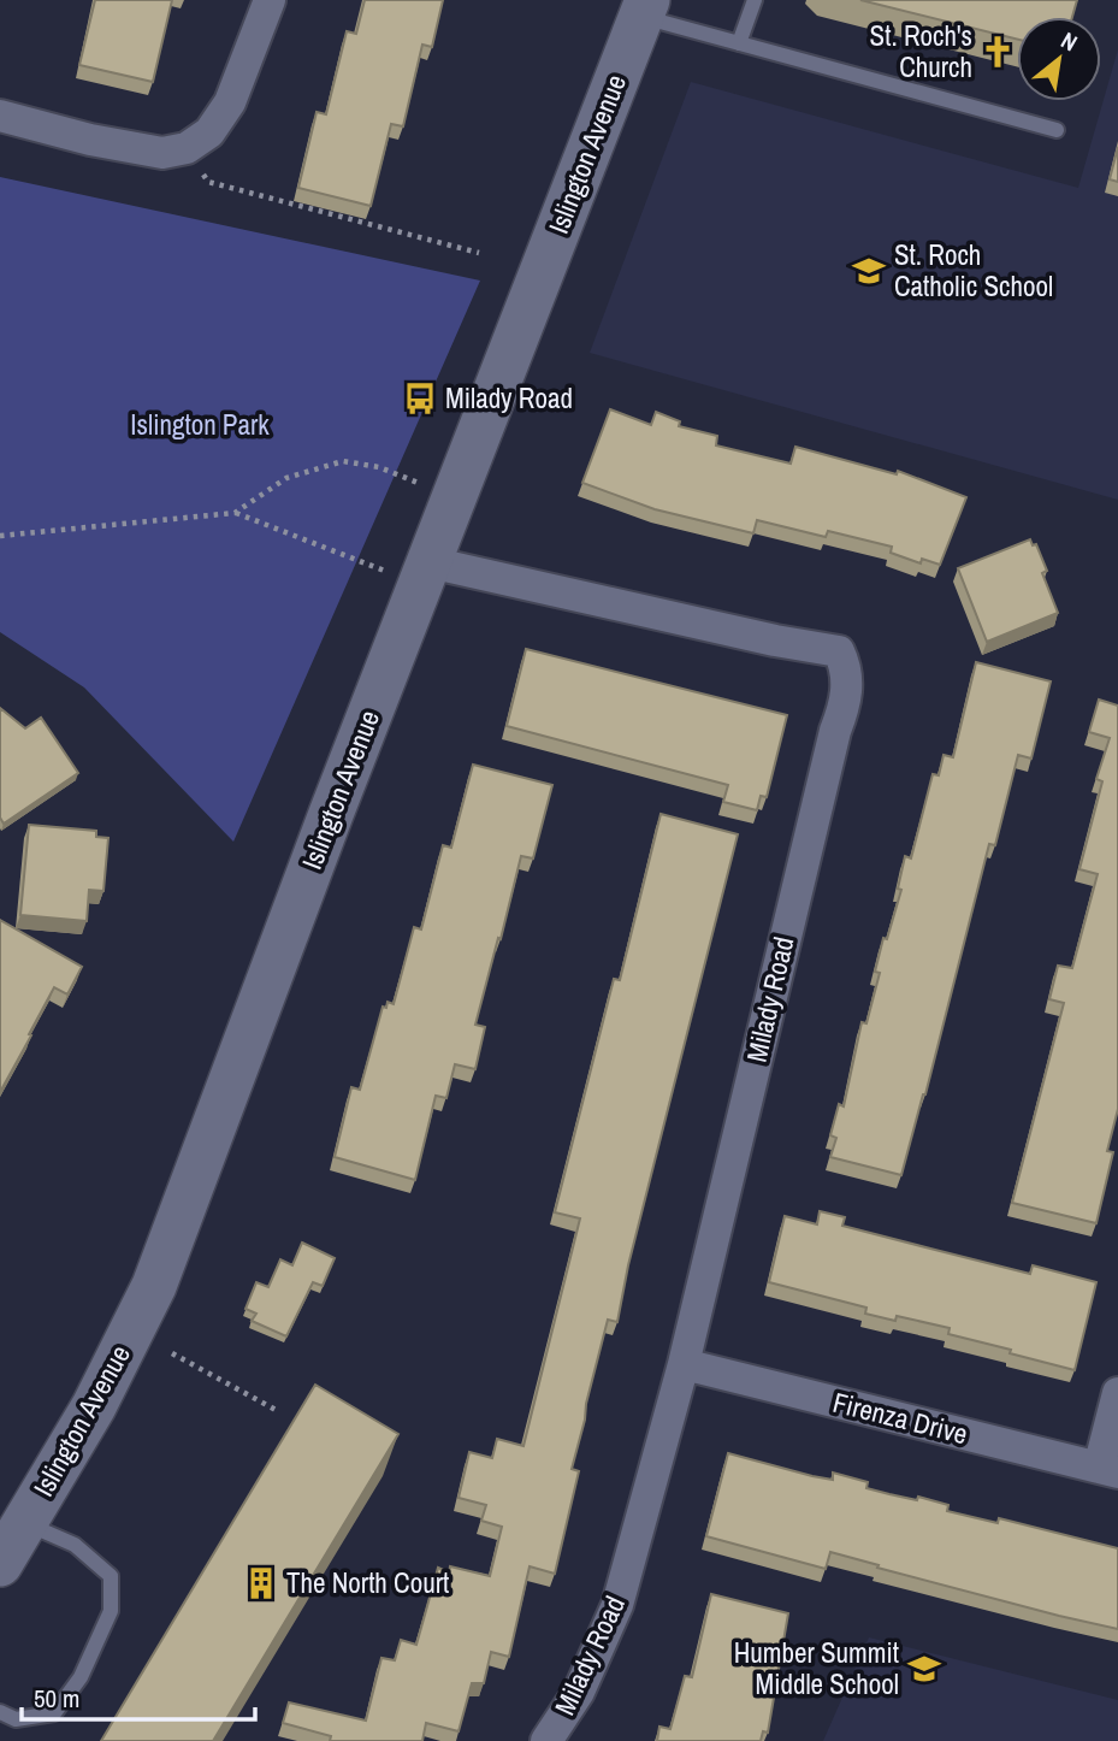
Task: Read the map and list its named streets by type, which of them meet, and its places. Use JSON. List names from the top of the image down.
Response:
{
  "streets": {
    "main road": ["Islington Avenue"],
    "street": ["Milady Road", "Firenza Drive"]
  },
  "crossings": [
    ["Islington Avenue", "Milady Road"],
    ["Milady Road", "Firenza Drive"]
  ],
  "parks": ["Islington Park"],
  "places": {
    "church": ["St. Roch's Church"],
    "school or university": ["St. Roch Catholic School", "Humber Summit Middle School"],
    "bus stop": ["Milady Road"],
    "building": ["The North Court"]
  },
  "scale_bar": "50 m",
  "north": "top right"
}
